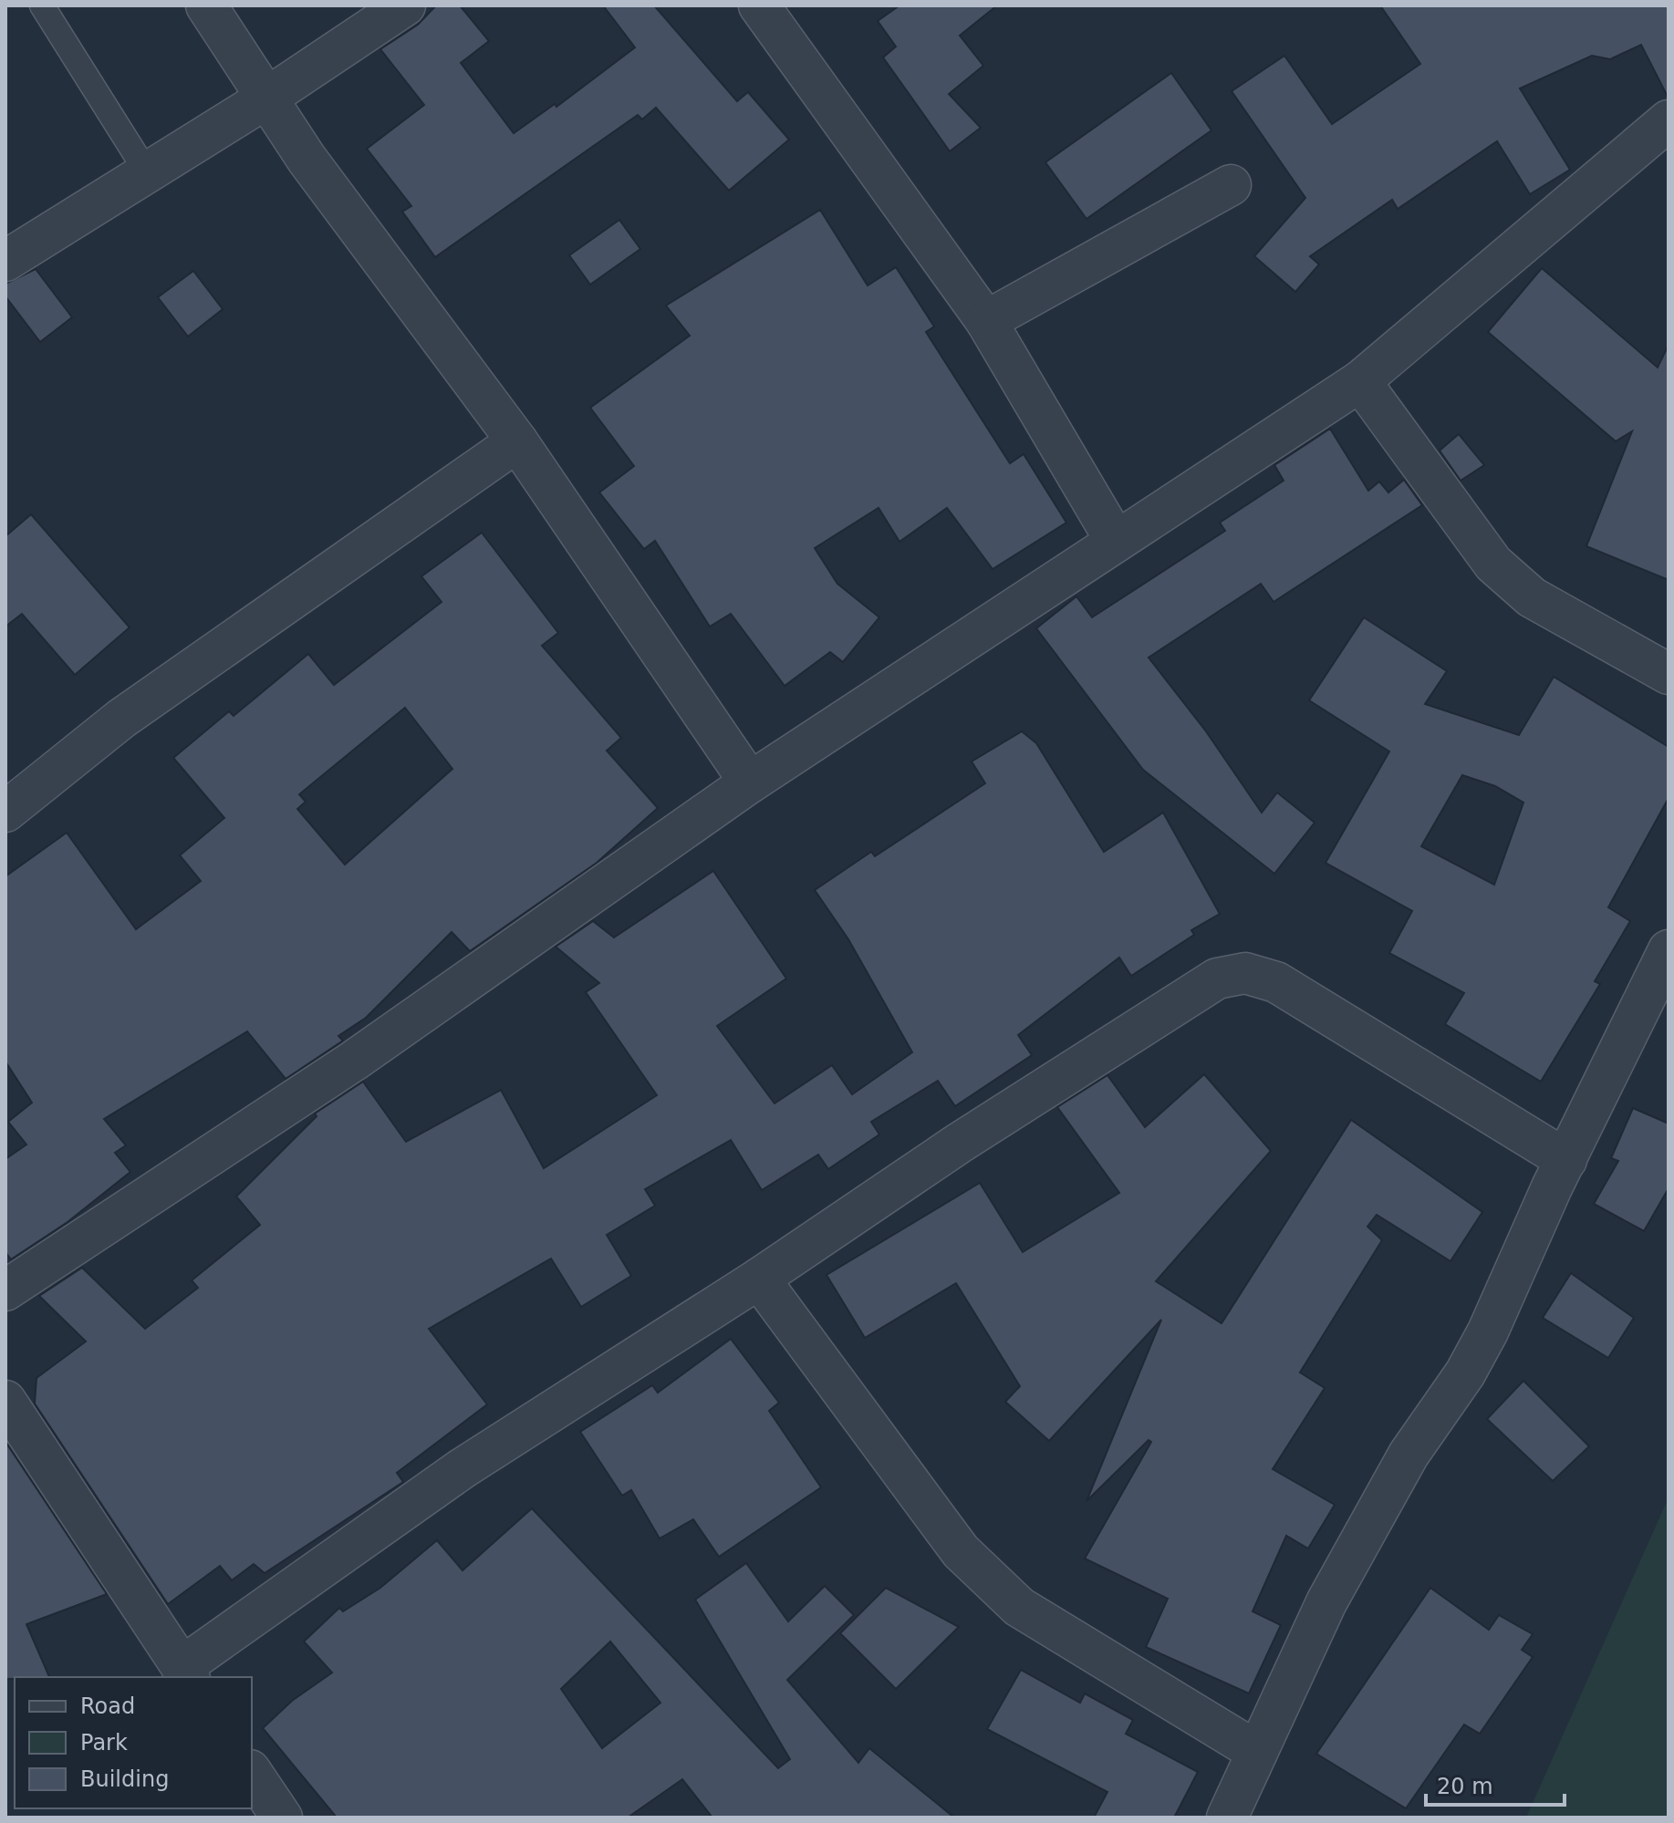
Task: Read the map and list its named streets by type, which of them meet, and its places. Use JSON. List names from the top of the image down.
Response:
{
  "legend": ["Road", "Park", "Building"],
  "scale_bar": "20 m"
}
